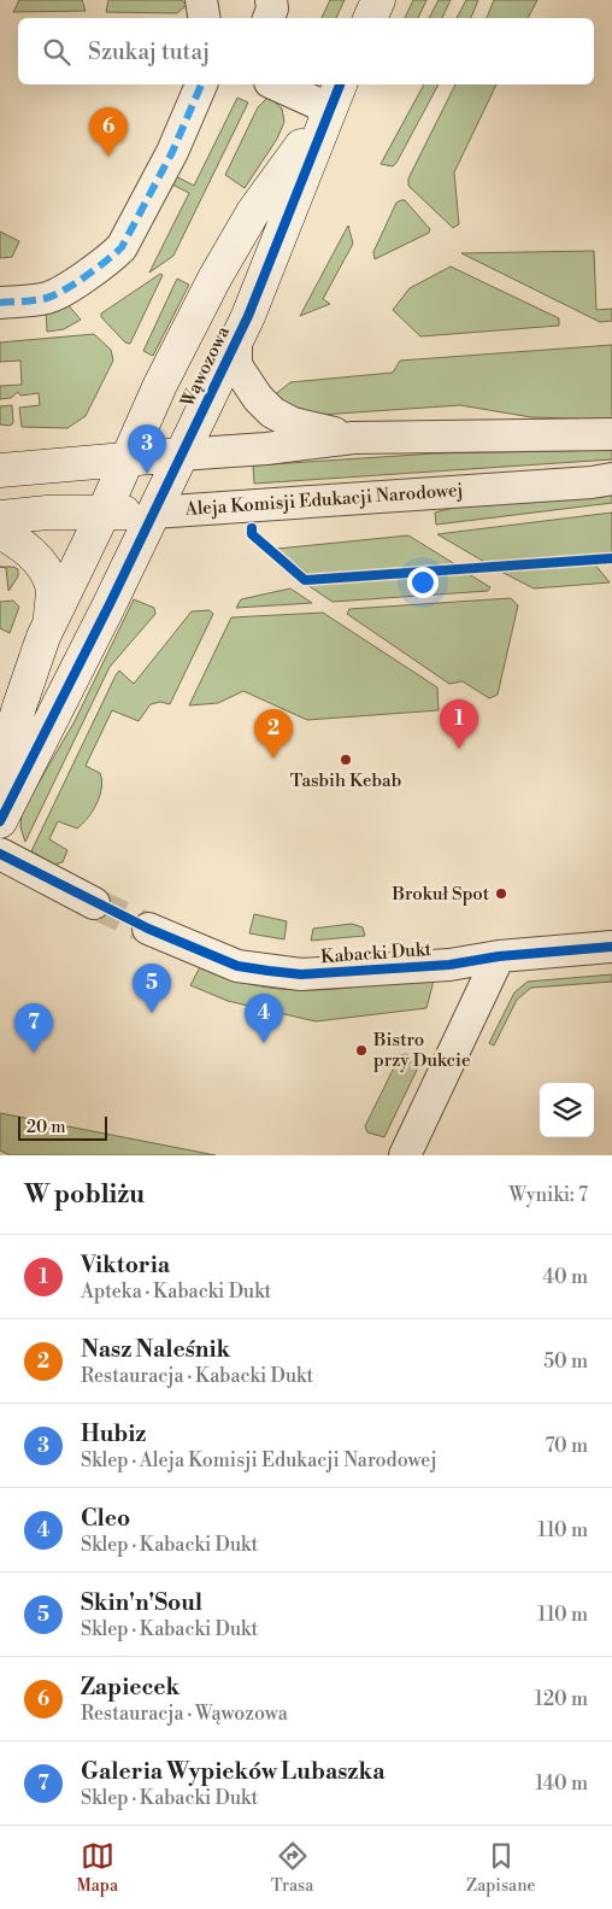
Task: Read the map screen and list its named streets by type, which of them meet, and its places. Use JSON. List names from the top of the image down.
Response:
{
  "streets": {
    "street": ["Wąwozowa", "Aleja Komisji Edukacji Narodowej", "Kabacki Dukt"]
  },
  "crossings": [
    ["Wąwozowa", "Aleja Komisji Edukacji Narodowej"]
  ],
  "places": ["Tasbih Kebab", "Brokuł Spot", "Bistro przy Dukcie"],
  "scale_bar": "20 m",
  "page": {
    "search": "Szukaj tutaj",
    "pins": [
      "6",
      "3",
      "1",
      "2",
      "5",
      "4",
      "7"
    ],
    "scale": "20 m",
    "heading": ["W pobliżu", "Wyniki: 7"],
    "list": [
      {
        "mark": "1",
        "name": "Viktoria",
        "note": "Apteka · Kabacki Dukt",
        "value": "40 m"
      },
      {
        "mark": "2",
        "name": "Nasz Naleśnik",
        "note": "Restauracja · Kabacki Dukt",
        "value": "50 m"
      },
      {
        "mark": "3",
        "name": "Hubiz",
        "note": "Sklep · Aleja Komisji Edukacji Narodowej",
        "value": "70 m"
      },
      {
        "mark": "4",
        "name": "Cleo",
        "note": "Sklep · Kabacki Dukt",
        "value": "110 m"
      },
      {
        "mark": "5",
        "name": "Skin'n'Soul",
        "note": "Sklep · Kabacki Dukt",
        "value": "110 m"
      },
      {
        "mark": "6",
        "name": "Zapiecek",
        "note": "Restauracja · Wąwozowa",
        "value": "120 m"
      },
      {
        "mark": "7",
        "name": "Galeria Wypieków Lubaszka",
        "note": "Sklep · Kabacki Dukt",
        "value": "140 m"
      }
    ],
    "nav": ["Mapa", "Trasa", "Zapisane"]
  }
}
